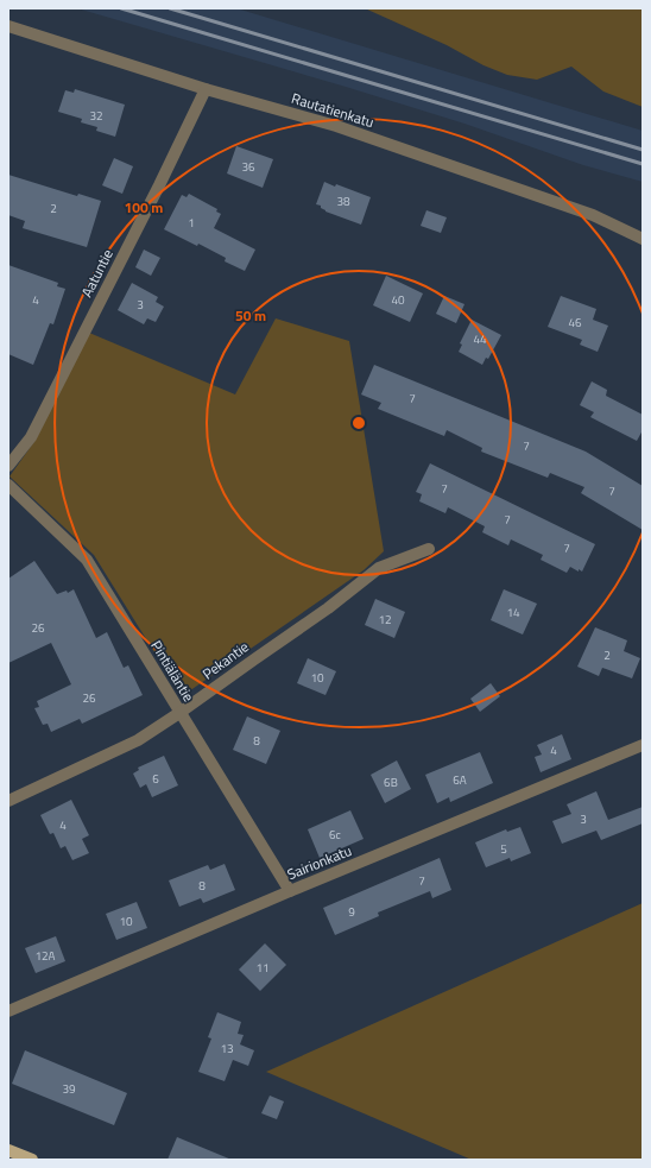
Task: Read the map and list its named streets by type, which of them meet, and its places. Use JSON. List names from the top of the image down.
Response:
{
  "streets": {
    "street": [
      "Rautatienkatu",
      "Aatuntie",
      "Pekantie",
      "Pintiäläntie",
      "Sairionkatu"
    ]
  },
  "crossings": [
    ["Rautatienkatu", "Aatuntie"],
    ["Pekantie", "Pintiäläntie"],
    ["Pintiäläntie", "Sairionkatu"]
  ],
  "house_numbers": [
    "32",
    "36",
    "38",
    "2",
    "1",
    "4",
    "40",
    "3",
    "46",
    "44",
    "7",
    "7",
    "7",
    "7",
    "7",
    "7",
    "14",
    "12",
    "26",
    "2",
    "10",
    "26",
    "8",
    "4",
    "6",
    "6A",
    "6B",
    "3",
    "4",
    "6c",
    "5",
    "7",
    "8",
    "9",
    "10",
    "12A",
    "11",
    "13",
    "39"
  ],
  "rings": ["100 m", "50 m"]
}
